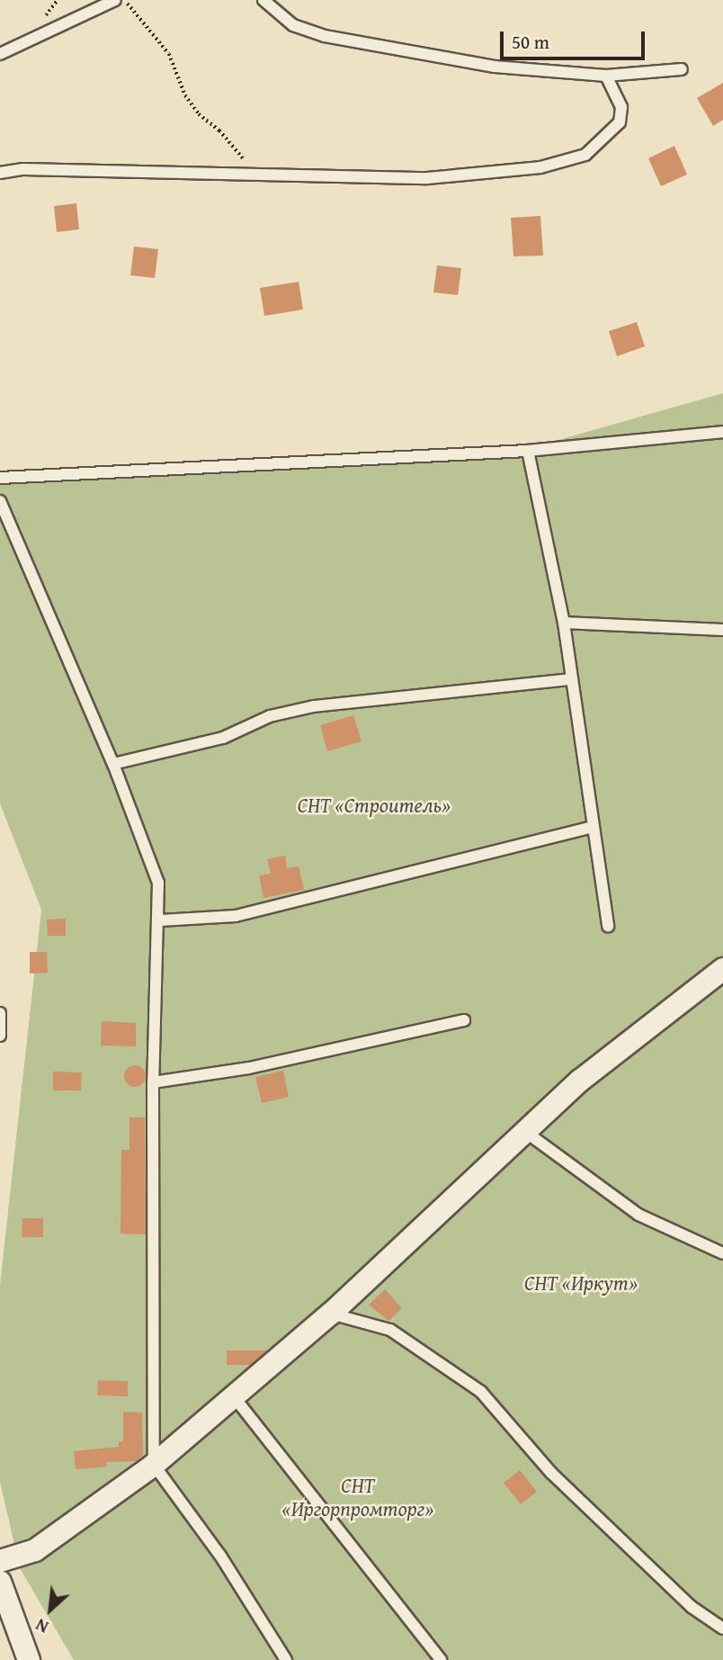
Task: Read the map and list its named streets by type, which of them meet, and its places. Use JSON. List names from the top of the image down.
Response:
{
  "parks": ["СНТ «Строитель»", "СНТ «Иркут»", "СНТ «Иргорпромторг»"],
  "scale_bar": "50 m",
  "north": "bottom left"
}
